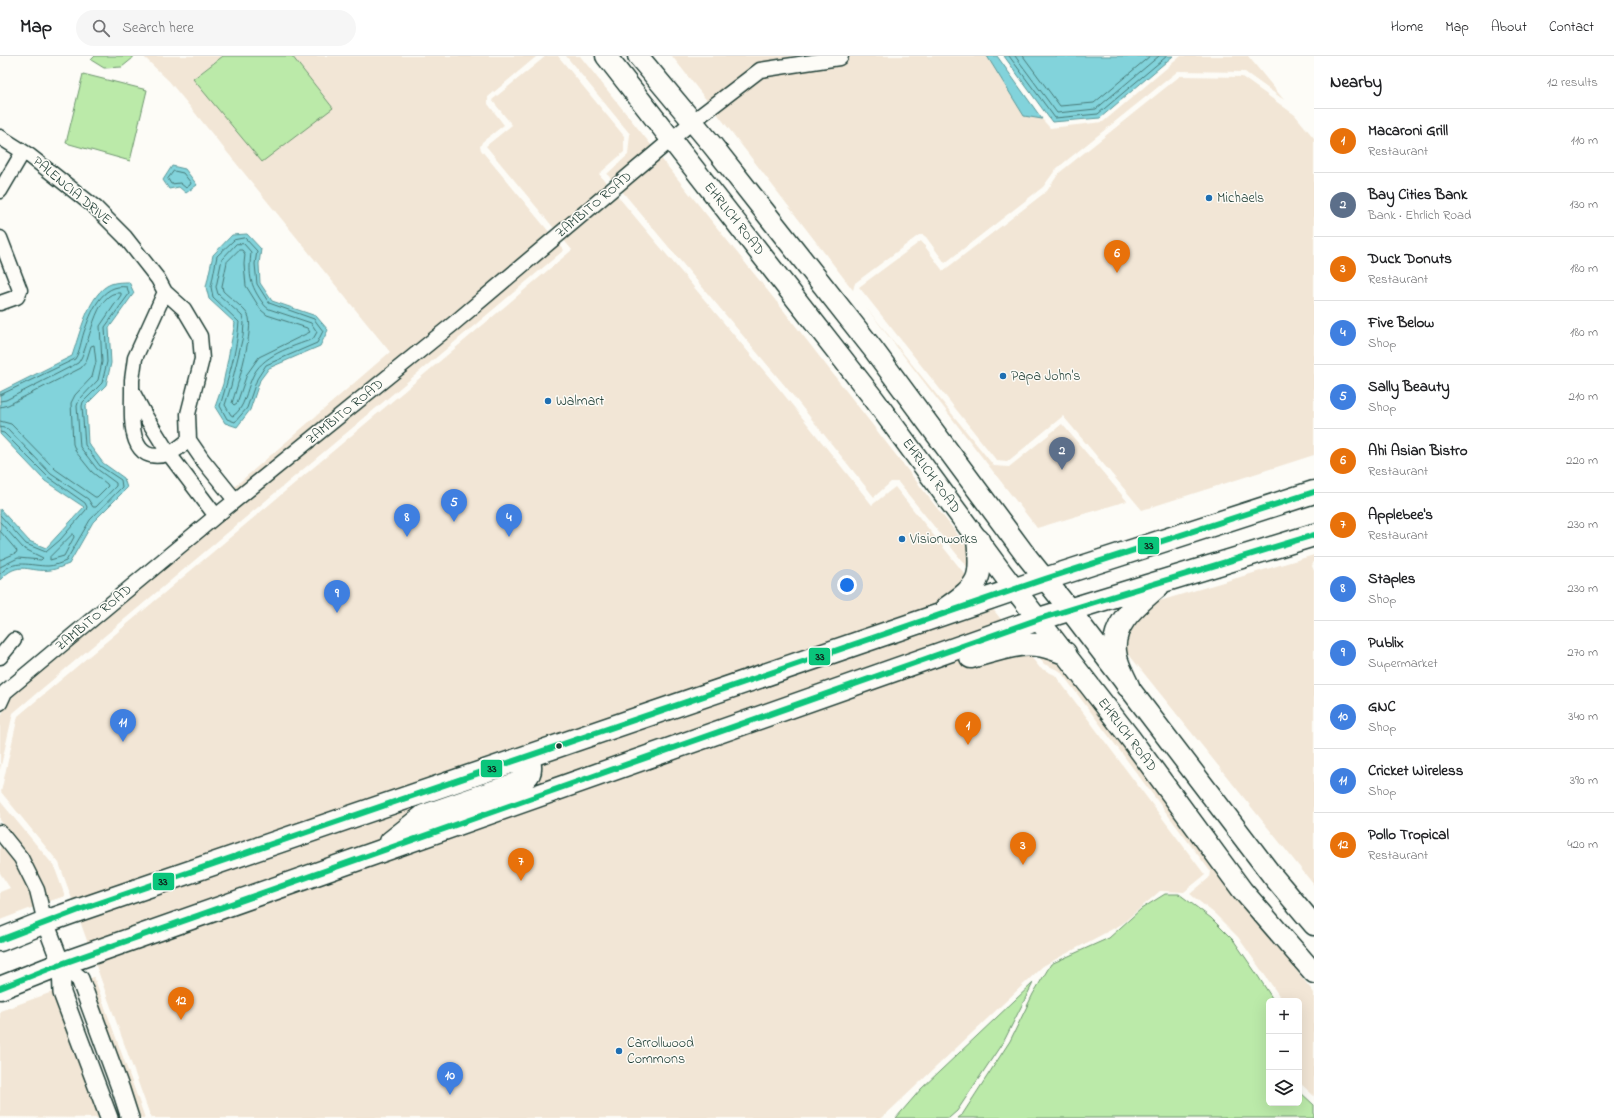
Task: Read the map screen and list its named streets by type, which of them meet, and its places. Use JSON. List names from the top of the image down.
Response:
{
  "streets": {
    "main road": ["EHRLICH ROAD"],
    "street": ["PALENCIA DRIVE", "ZAMBITO ROAD"]
  },
  "crossings": [
    ["ZAMBITO ROAD", "EHRLICH ROAD"]
  ],
  "places": [
    "Michaels",
    "Papa John's",
    "Walmart",
    "Visionworks",
    "Carrollwood Commons"
  ],
  "lines": ["transit line 33"],
  "page": {
    "header": "Map",
    "search": "Search here",
    "nav": [
      "Home",
      "Map",
      "About",
      "Contact"
    ],
    "heading": ["Nearby", "12 results"],
    "list": [
      {
        "mark": "1",
        "name": "Macaroni Grill",
        "note": "Restaurant",
        "value": "110 m"
      },
      {
        "mark": "2",
        "name": "Bay Cities Bank",
        "note": "Bank · Ehrlich Road",
        "value": "130 m"
      },
      {
        "mark": "3",
        "name": "Duck Donuts",
        "note": "Restaurant",
        "value": "180 m"
      },
      {
        "mark": "4",
        "name": "Five Below",
        "note": "Shop",
        "value": "180 m"
      },
      {
        "mark": "5",
        "name": "Sally Beauty",
        "note": "Shop",
        "value": "210 m"
      },
      {
        "mark": "6",
        "name": "Ahi Asian Bistro",
        "note": "Restaurant",
        "value": "220 m"
      },
      {
        "mark": "7",
        "name": "Applebee's",
        "note": "Restaurant",
        "value": "230 m"
      },
      {
        "mark": "8",
        "name": "Staples",
        "note": "Shop",
        "value": "230 m"
      },
      {
        "mark": "9",
        "name": "Publix",
        "note": "Supermarket",
        "value": "270 m"
      },
      {
        "mark": "10",
        "name": "GNC",
        "note": "Shop",
        "value": "340 m"
      },
      {
        "mark": "11",
        "name": "Cricket Wireless",
        "note": "Shop",
        "value": "390 m"
      },
      {
        "mark": "12",
        "name": "Pollo Tropical",
        "note": "Restaurant",
        "value": "420 m"
      }
    ],
    "pins": [
      "6",
      "2",
      "5",
      "4",
      "8",
      "9",
      "11",
      "1",
      "3",
      "7",
      "12",
      "10"
    ],
    "map_buttons": ["+", "−"]
  }
}
